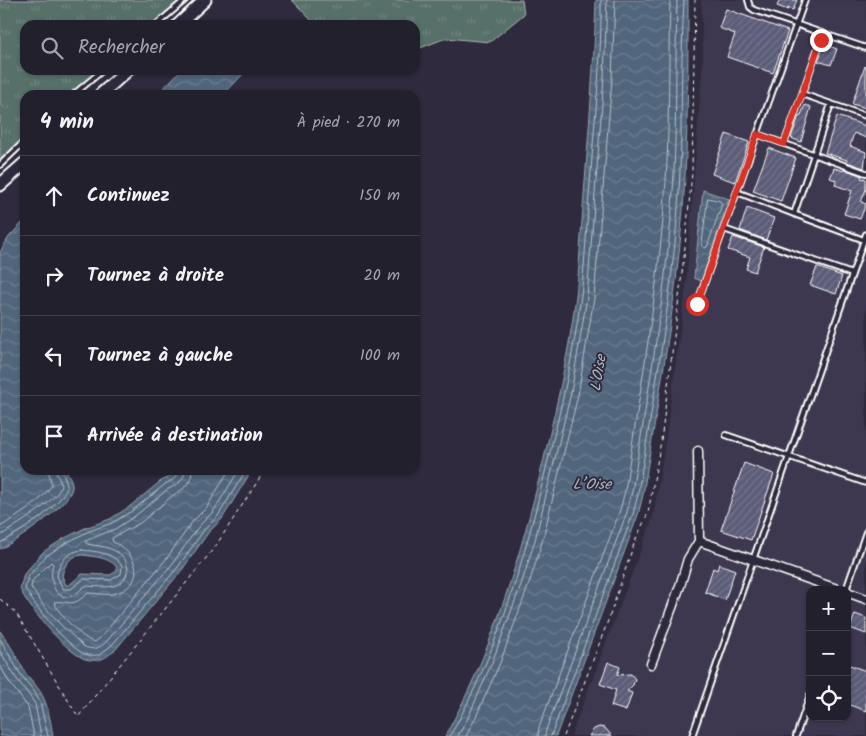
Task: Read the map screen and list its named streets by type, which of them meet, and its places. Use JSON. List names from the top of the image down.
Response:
{
  "water": ["L'Oise", "L’Oise"],
  "page": {
    "search": "Rechercher",
    "heading": ["4 min", "À pied · 270 m"],
    "list": [
      ["Continuez", "150 m"],
      ["Tournez à droite", "20 m"],
      ["Tournez à gauche", "100 m"],
      "Arrivée à destination"
    ],
    "map_buttons": ["+", "−"]
  }
}
